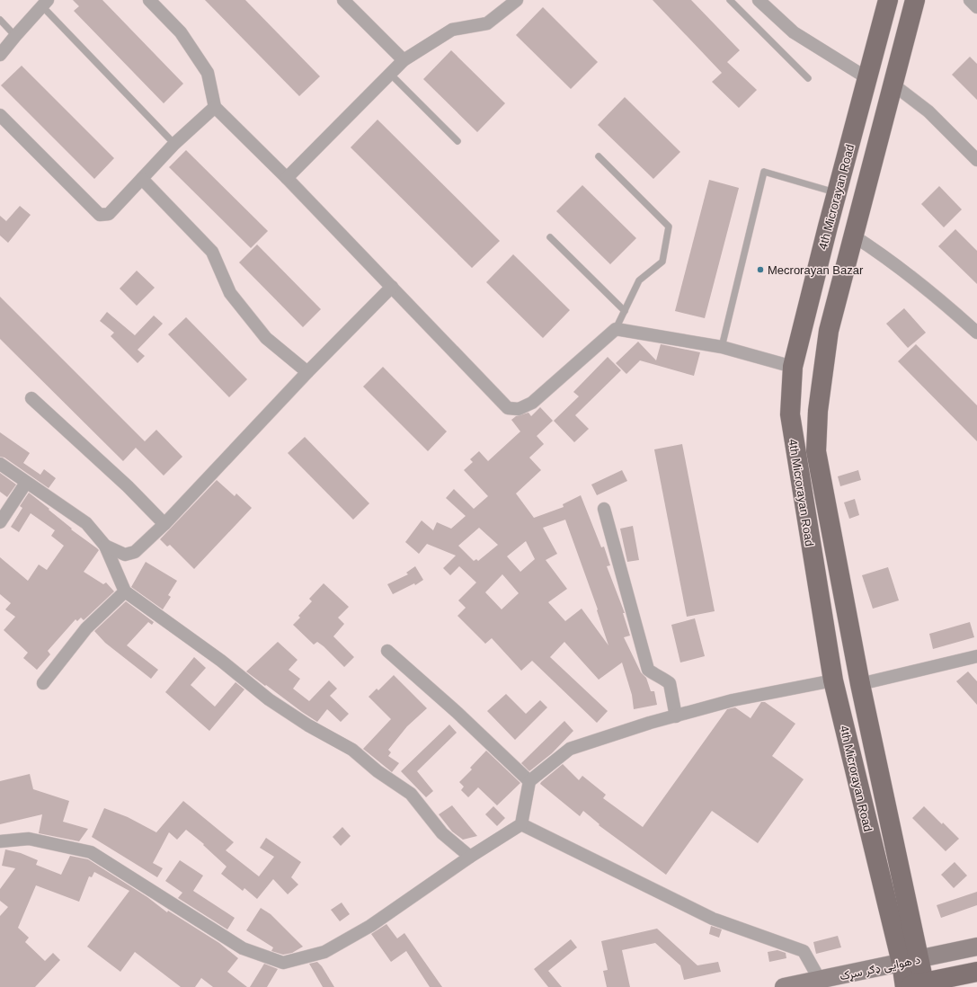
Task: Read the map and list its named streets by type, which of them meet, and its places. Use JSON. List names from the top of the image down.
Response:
{
  "streets": {
    "main road": ["4th Microrayan Road", "د هوایی ډګر سړک"]
  },
  "crossings": [
    ["4th Microrayan Road", "د هوایی ډګر سړک"]
  ],
  "places": ["Mecrorayan Bazar"]
}
